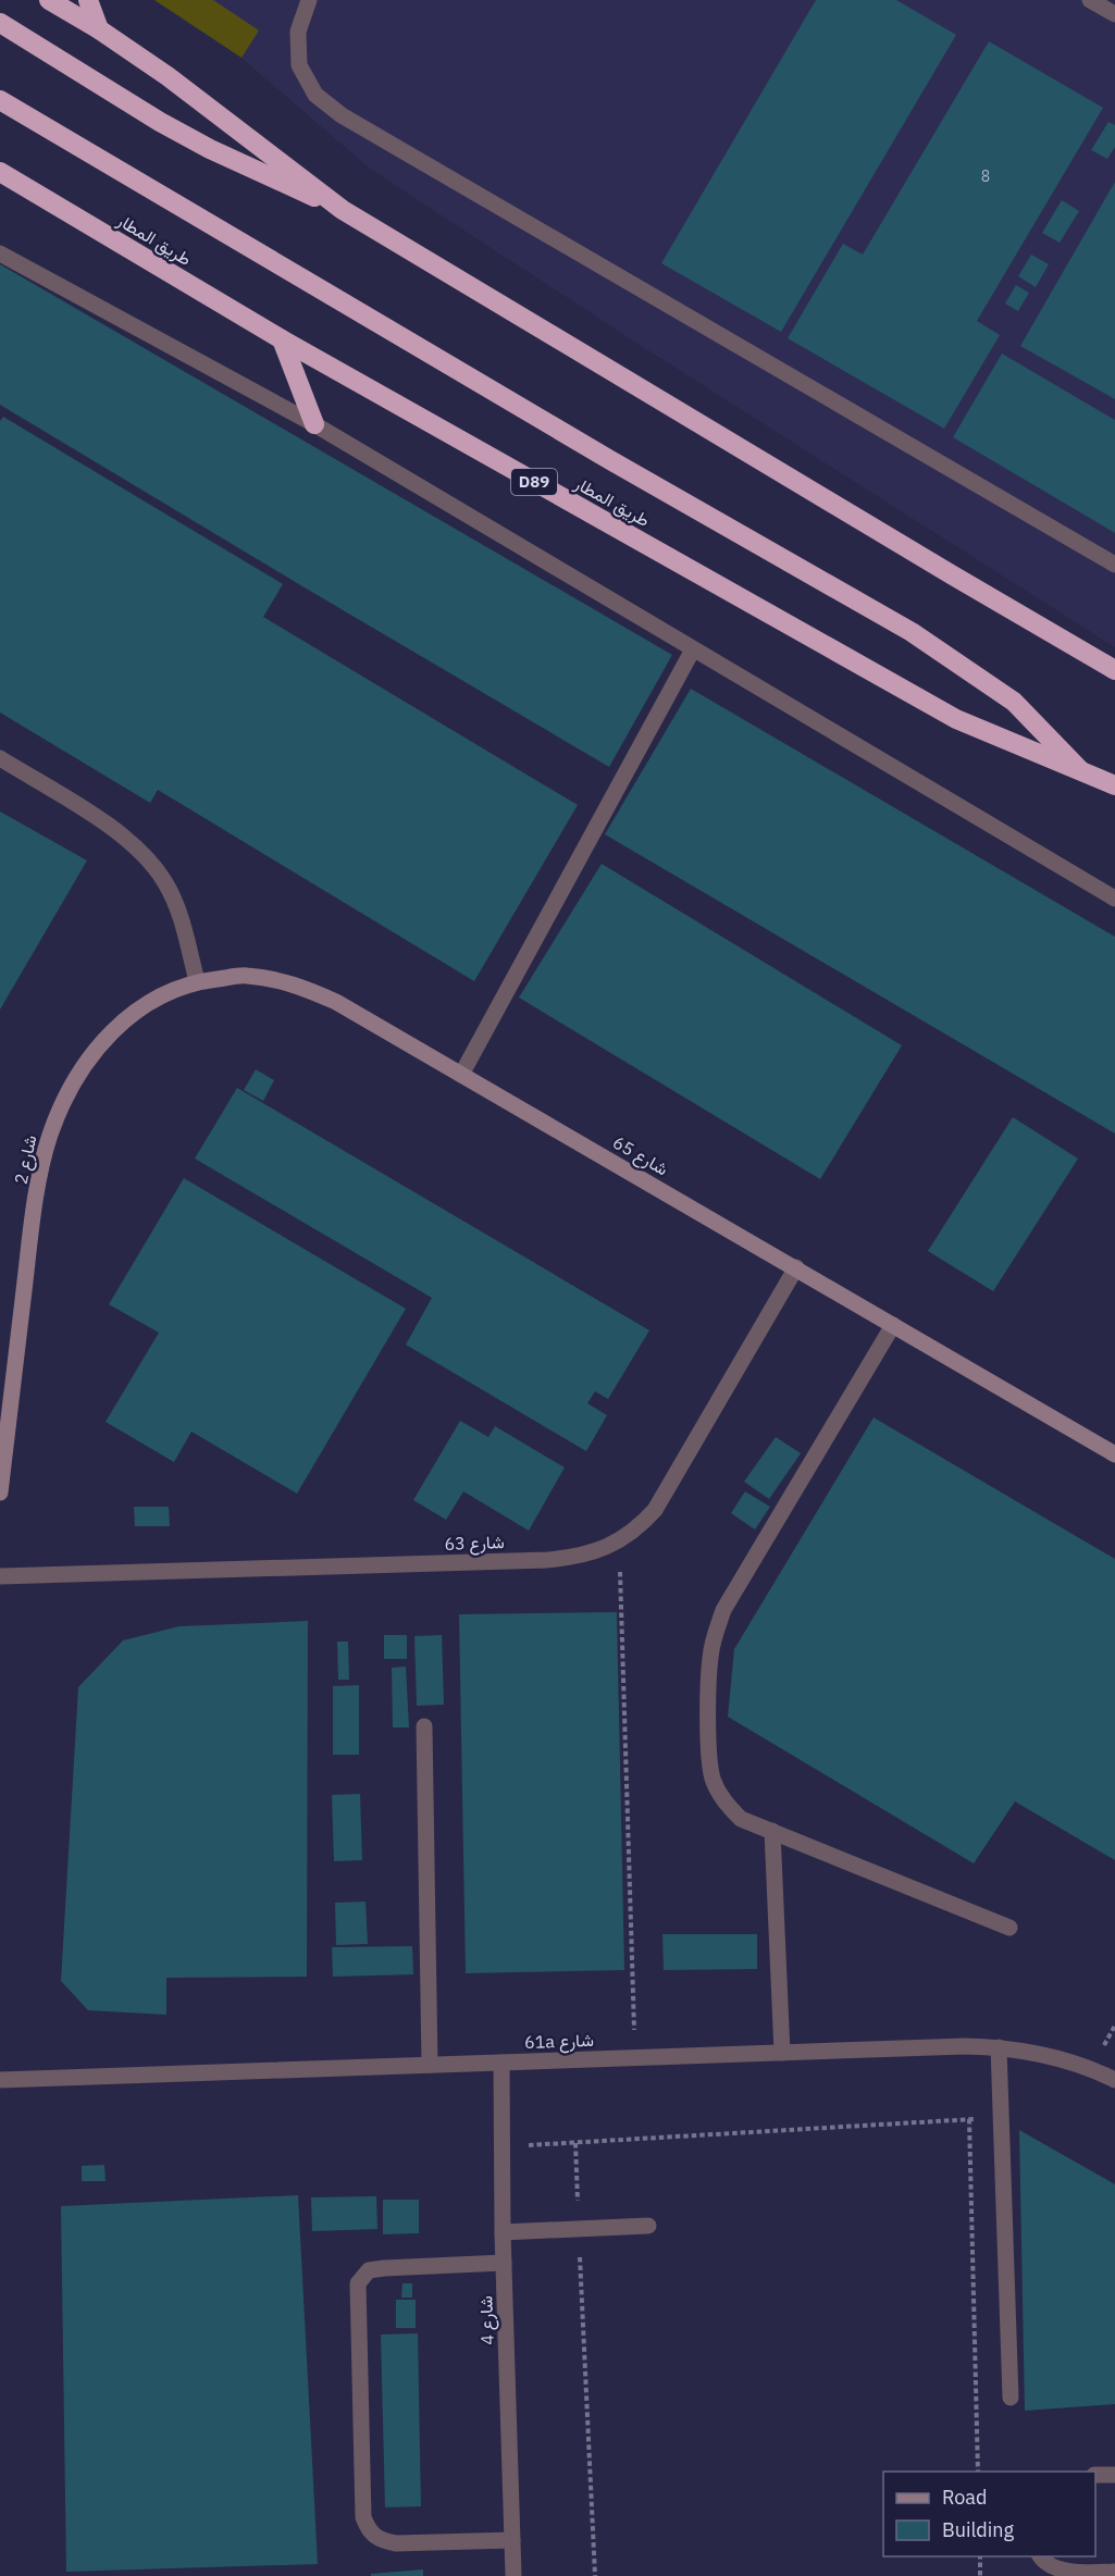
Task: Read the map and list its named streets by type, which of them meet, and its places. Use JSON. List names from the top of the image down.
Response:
{
  "streets": {
    "highway": ["طريق المطار", "D89"],
    "street": [
      "شارع 65",
      "شارع 2",
      "شارع 63",
      "61a شارع",
      "شارع 4"
    ]
  },
  "crossings": [
    ["شارع 65", "شارع 2"],
    ["شارع 65", "شارع 63"],
    ["61a شارع", "شارع 4"]
  ],
  "house_numbers": ["8"],
  "legend": ["Road", "Building"]
}
